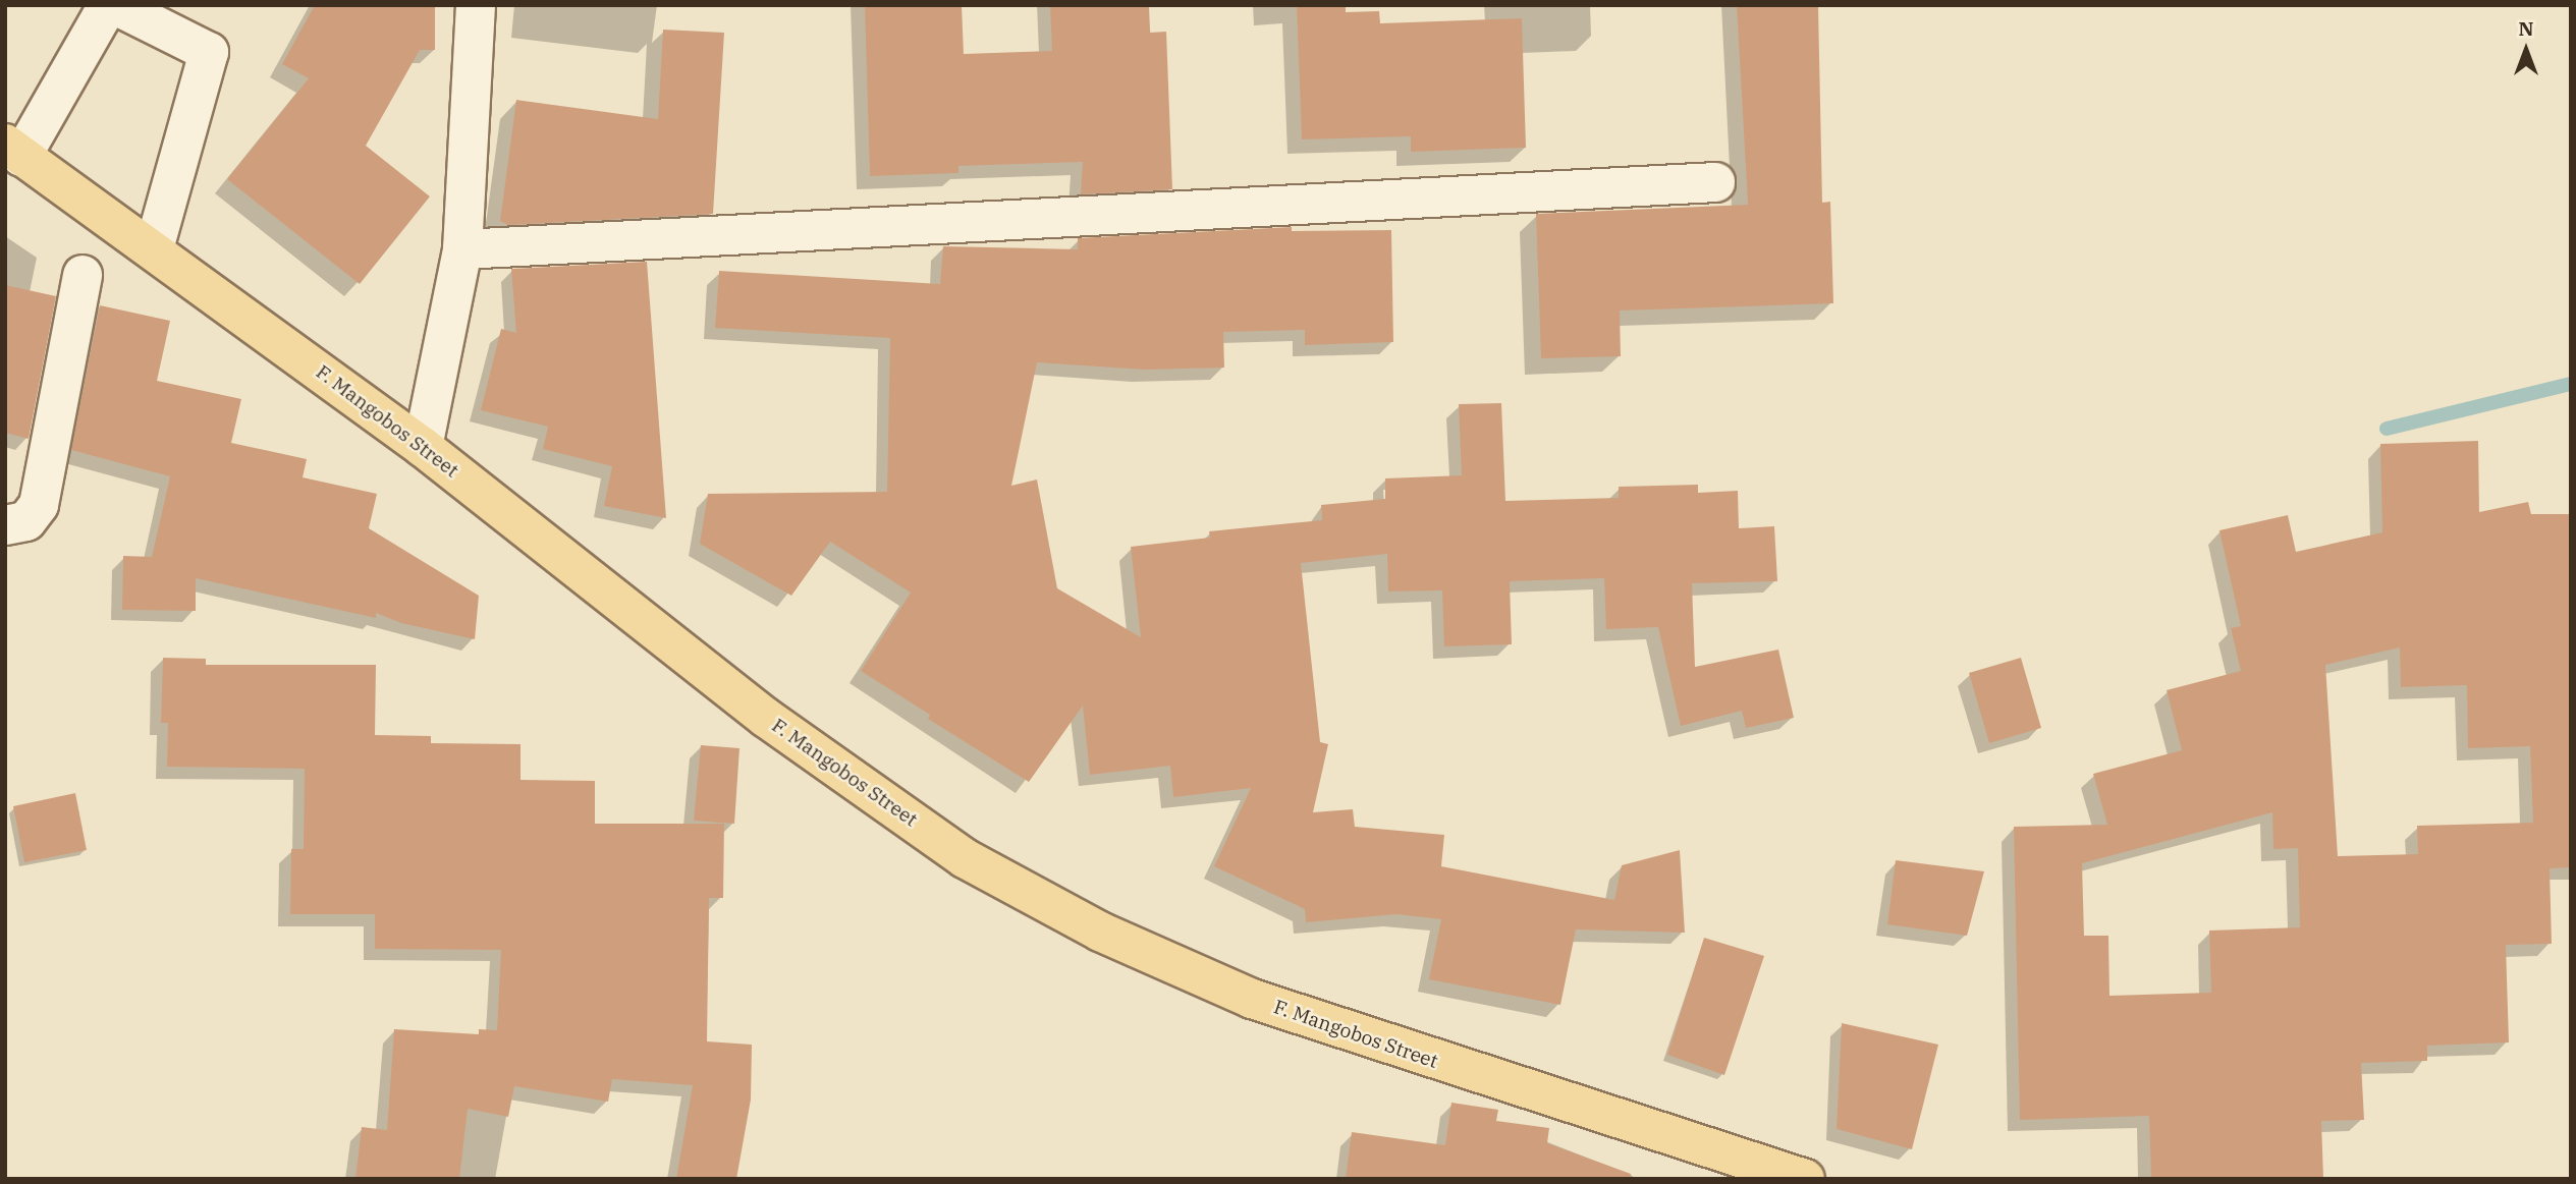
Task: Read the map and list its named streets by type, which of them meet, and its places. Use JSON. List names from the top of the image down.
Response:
{
  "streets": {
    "main road": ["F. Mangobos Street"]
  },
  "north": "top"
}
